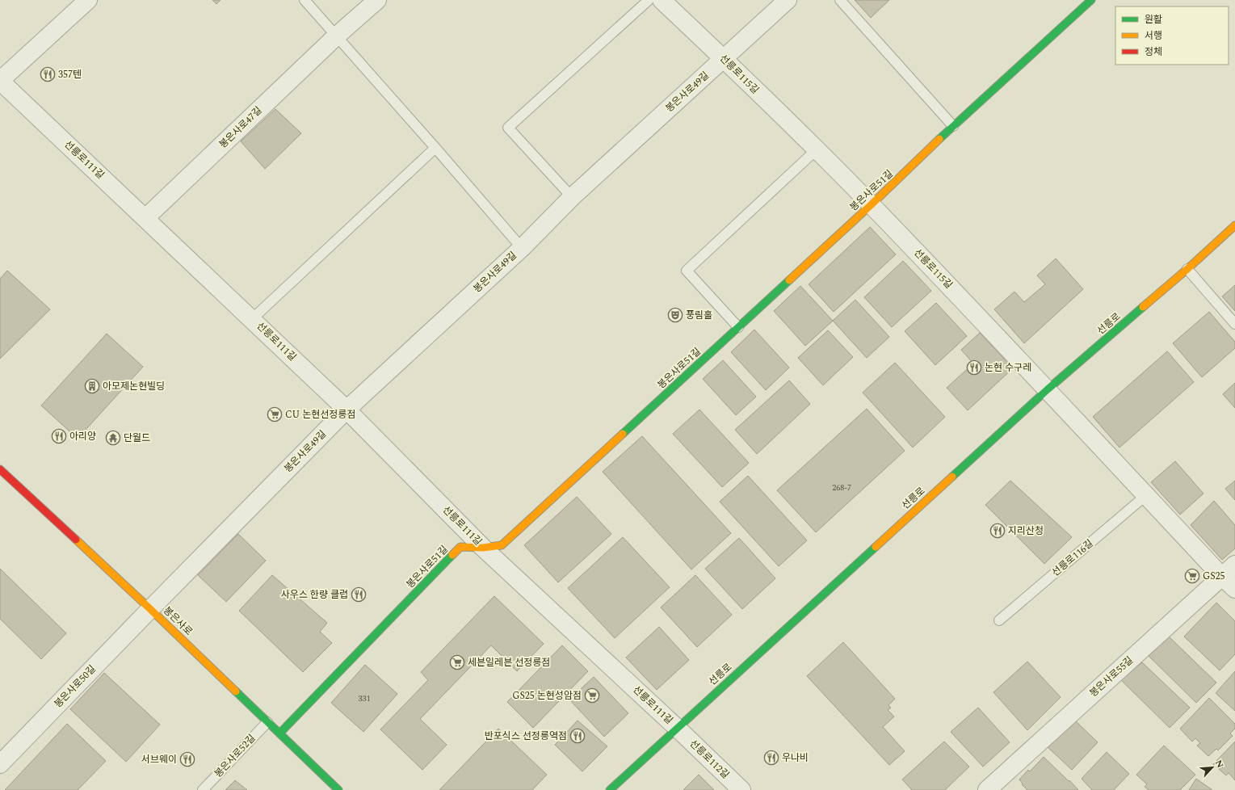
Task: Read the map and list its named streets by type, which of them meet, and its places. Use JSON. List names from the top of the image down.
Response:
{
  "streets": {
    "main road": ["봉은사로51길", "선릉로", "봉은사로"],
    "street": [
      "선릉로115길",
      "봉은사로49길",
      "봉은사로47길",
      "선릉로111길",
      "봉은사로55길",
      "봉은사로50길",
      "선릉로112길"
    ],
    "lane": ["선릉로116길", "봉은사로52길"]
  },
  "crossings": [
    ["선릉로115길", "봉은사로49길"],
    ["선릉로115길", "봉은사로51길"],
    ["선릉로115길", "선릉로"],
    ["봉은사로49길", "봉은사로47길"],
    ["봉은사로49길", "선릉로111길"],
    ["봉은사로49길", "봉은사로"],
    ["봉은사로49길", "봉은사로50길"],
    ["봉은사로47길", "선릉로111길"],
    ["선릉로111길", "봉은사로51길"],
    ["선릉로111길", "선릉로"],
    ["선릉로111길", "선릉로112길"],
    ["봉은사로51길", "봉은사로"],
    ["선릉로", "선릉로112길"],
    ["봉은사로", "봉은사로50길"],
    ["봉은사로", "봉은사로52길"]
  ],
  "places": {
    "restaurant": [
      "357텐",
      "논현 수구레",
      "아리양",
      "지리산청",
      "사우스 한량 클럽",
      "반포식스 선정릉역점",
      "우나비",
      "서브웨이"
    ],
    "theatre": ["풍림홀"],
    "building": ["아모제논현빌딩"],
    "supermarket": [
      "CU 논현선정릉점",
      "GS25",
      "세븐일레븐 선정릉점",
      "GS25 논현성암점"
    ],
    "temple": ["단월드"]
  },
  "house_numbers": ["268-7", "331"],
  "legend": ["원활", "서행", "정체"],
  "north": "top right"
}
